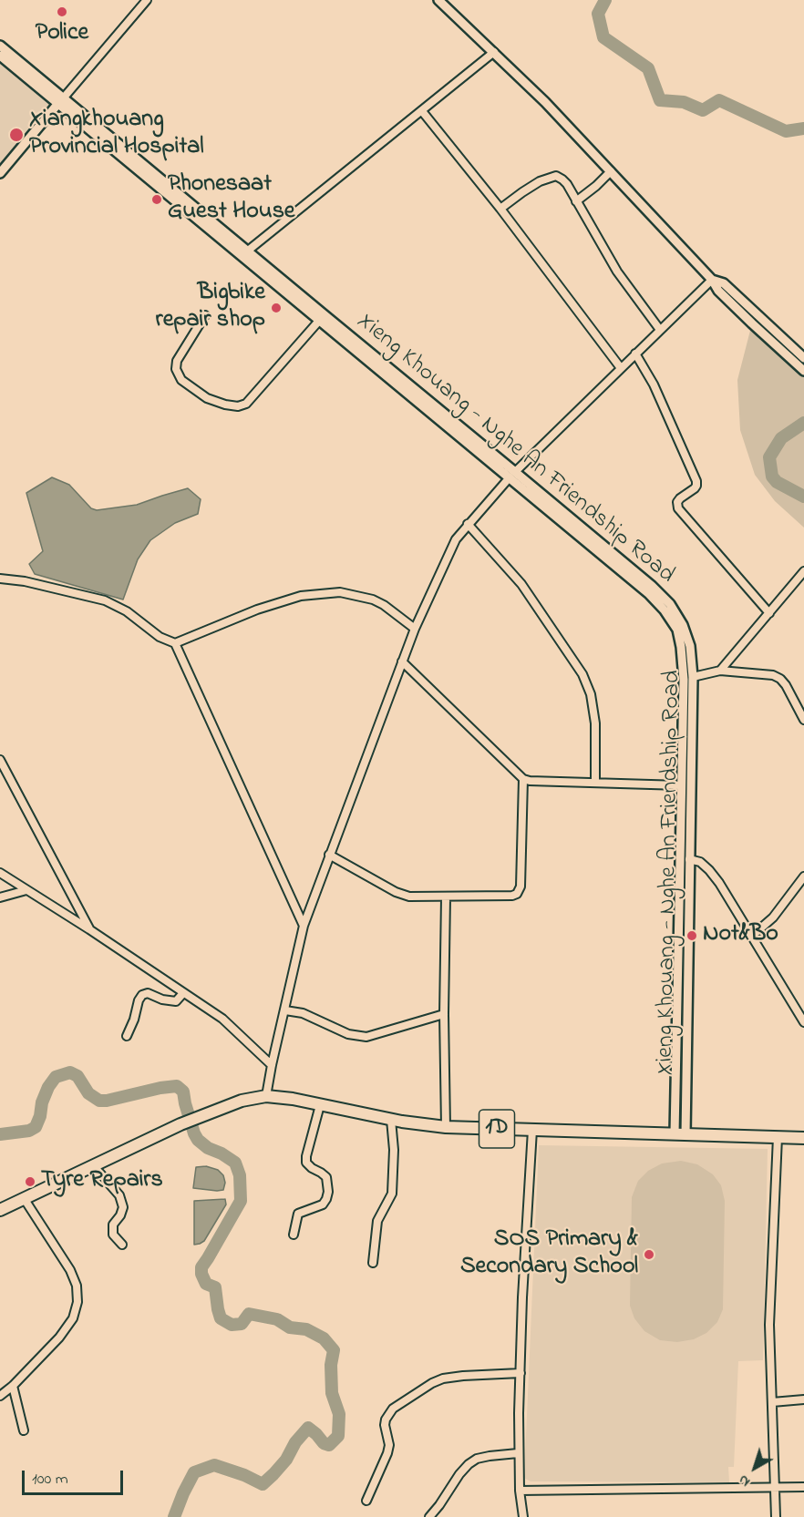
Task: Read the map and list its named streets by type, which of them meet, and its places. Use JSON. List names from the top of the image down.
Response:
{
  "streets": {
    "highway": ["1D"],
    "street": ["Xieng Khouang - Nghe An Friendship Road"]
  },
  "crossings": [
    ["Xieng Khouang - Nghe An Friendship Road", "1D"]
  ],
  "places": [
    "Police",
    "Xiangkhouang Provincial Hospital",
    "Phonesaat Guest House",
    "Bigbike repair shop",
    "Not&Bo",
    "Tyre Repairs",
    "SOS Primary & Secondary School"
  ],
  "scale_bar": "100 m",
  "north": "bottom left"
}
